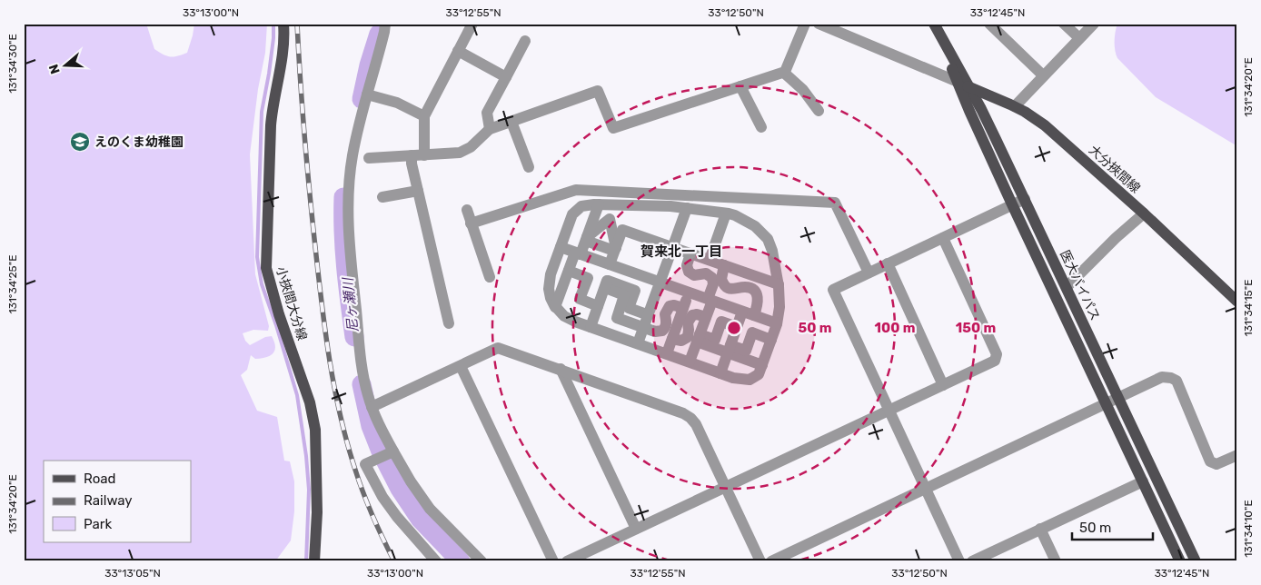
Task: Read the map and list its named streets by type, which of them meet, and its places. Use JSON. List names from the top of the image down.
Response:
{
  "streets": {
    "main road": ["大分挾間線", "医大バイパス", "小挾間大分線"]
  },
  "crossings": [
    ["大分挾間線", "医大バイパス"]
  ],
  "districts": ["賀来北一丁目"],
  "water": ["尼ヶ瀬川"],
  "places": {
    "school or university": ["えのくま幼稚園"]
  },
  "legend": ["Road", "Railway", "Park"],
  "scale_bar": "50 m",
  "north": "left",
  "coordinates": [
    "33°13'00\"N",
    "33°12'55\"N",
    "33°12'50\"N",
    "33°12'45\"N",
    "131°34'30\"E",
    "131°34'20\"E",
    "131°34'25\"E",
    "131°34'15\"E",
    "131°34'10\"E",
    "33°13'05\"N"
  ],
  "rings": ["50 m", "100 m", "150 m"]
}
